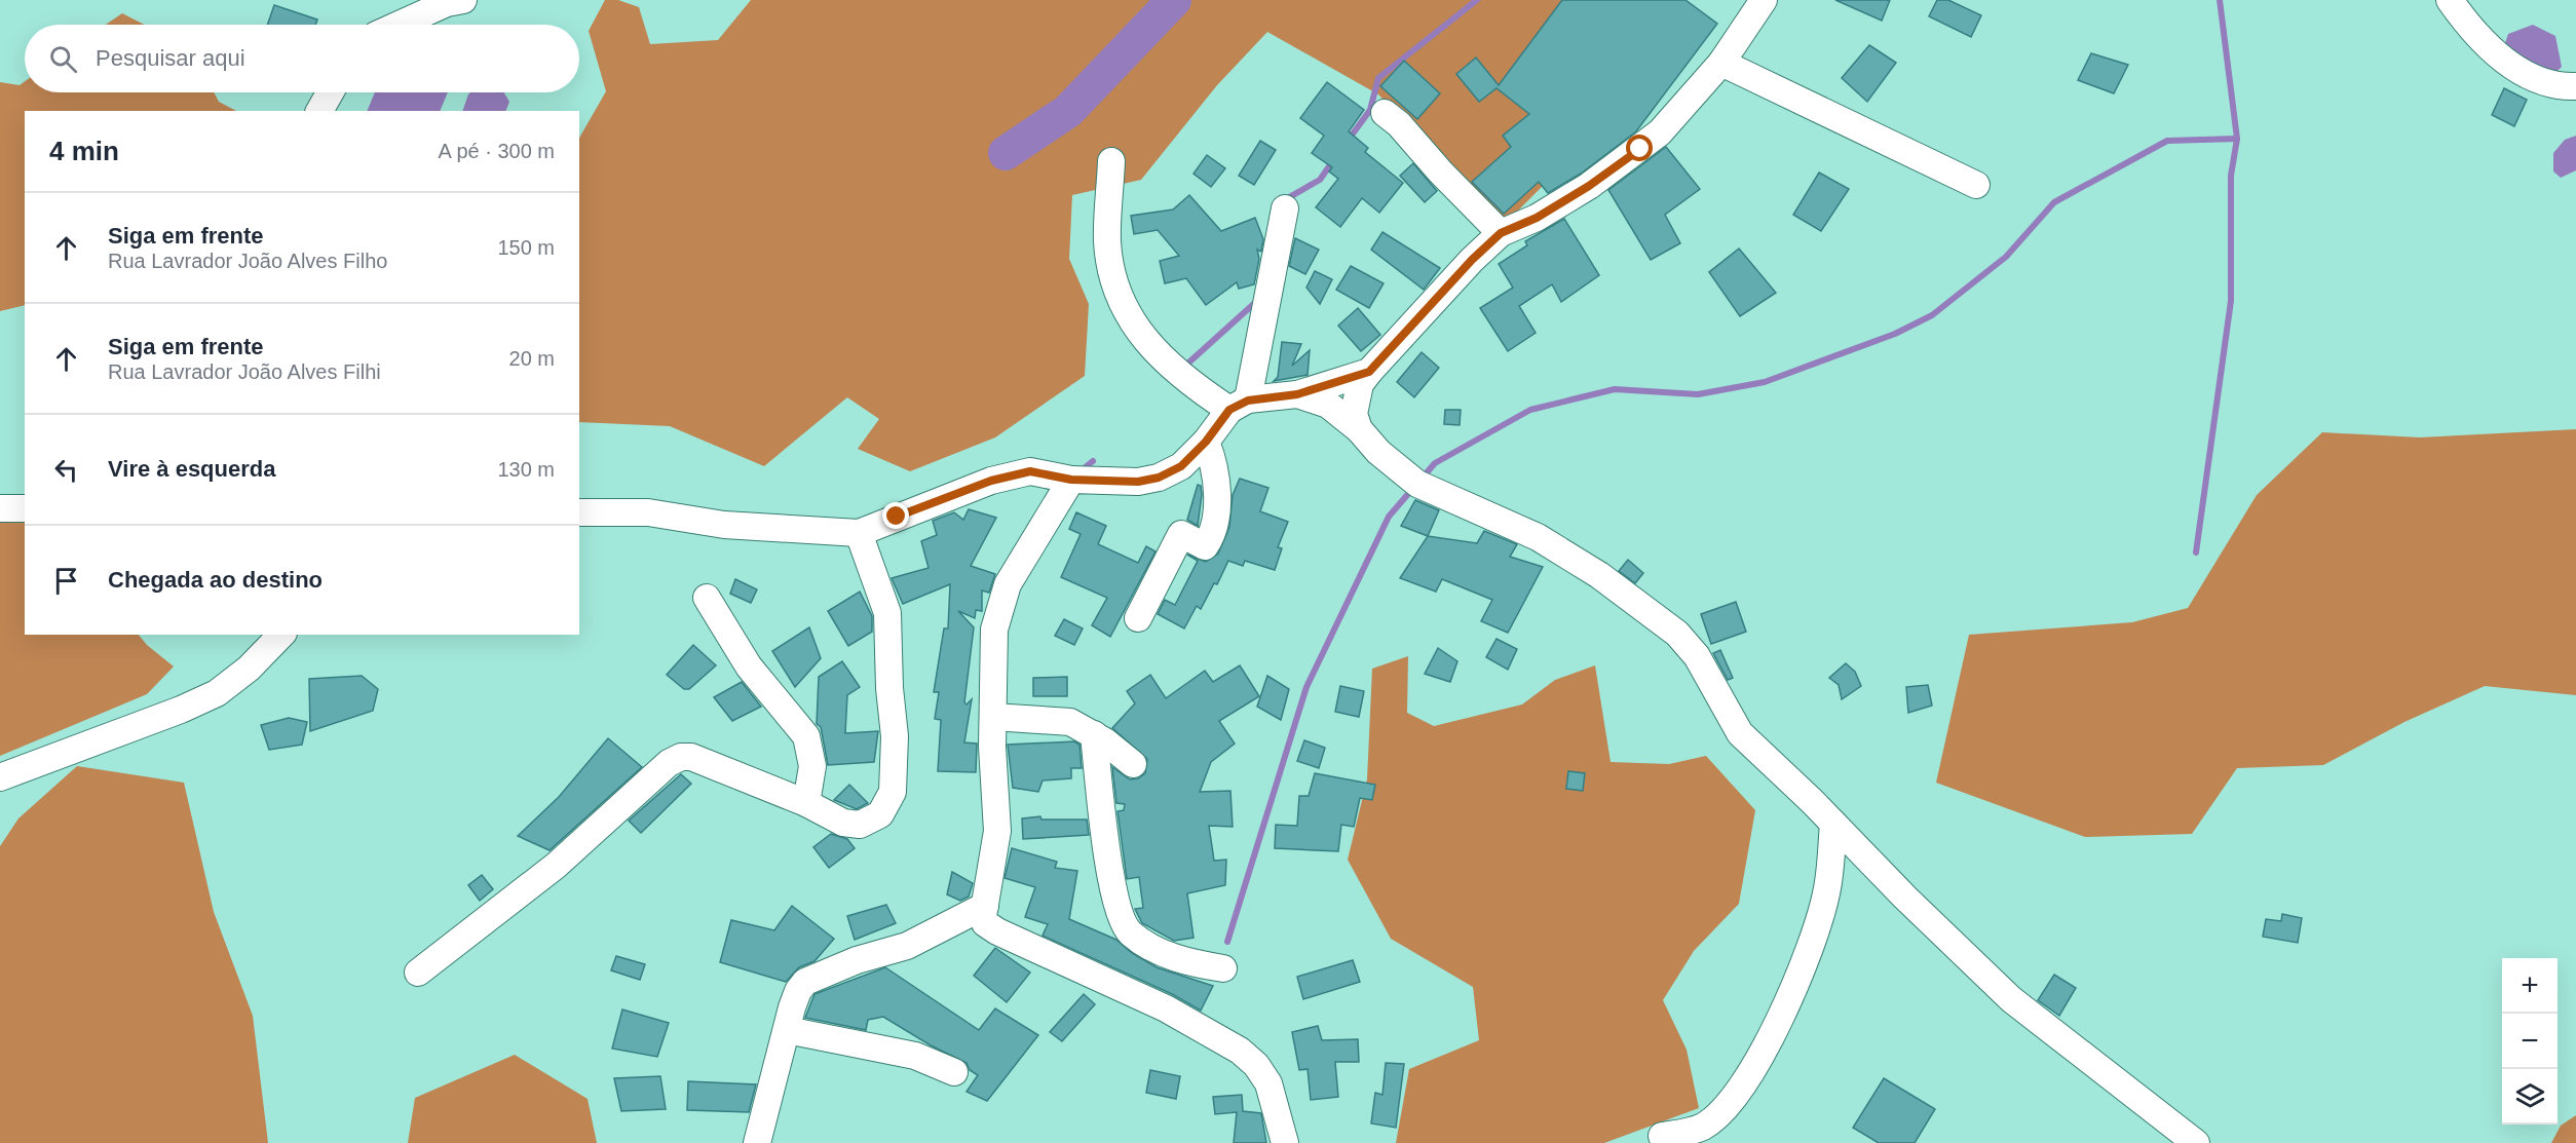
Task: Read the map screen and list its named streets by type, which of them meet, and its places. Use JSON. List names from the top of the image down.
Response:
{
  "page": {
    "search": "Pesquisar aqui",
    "heading": ["4 min", "A pé · 300 m"],
    "list": [
      ["Siga em frente", "Rua Lavrador João Alves Filho", "150 m"],
      ["Siga em frente", "Rua Lavrador João Alves Filhi", "20 m"],
      ["Vire à esquerda", "130 m"],
      "Chegada ao destino"
    ],
    "map_buttons": ["+", "−"]
  }
}
